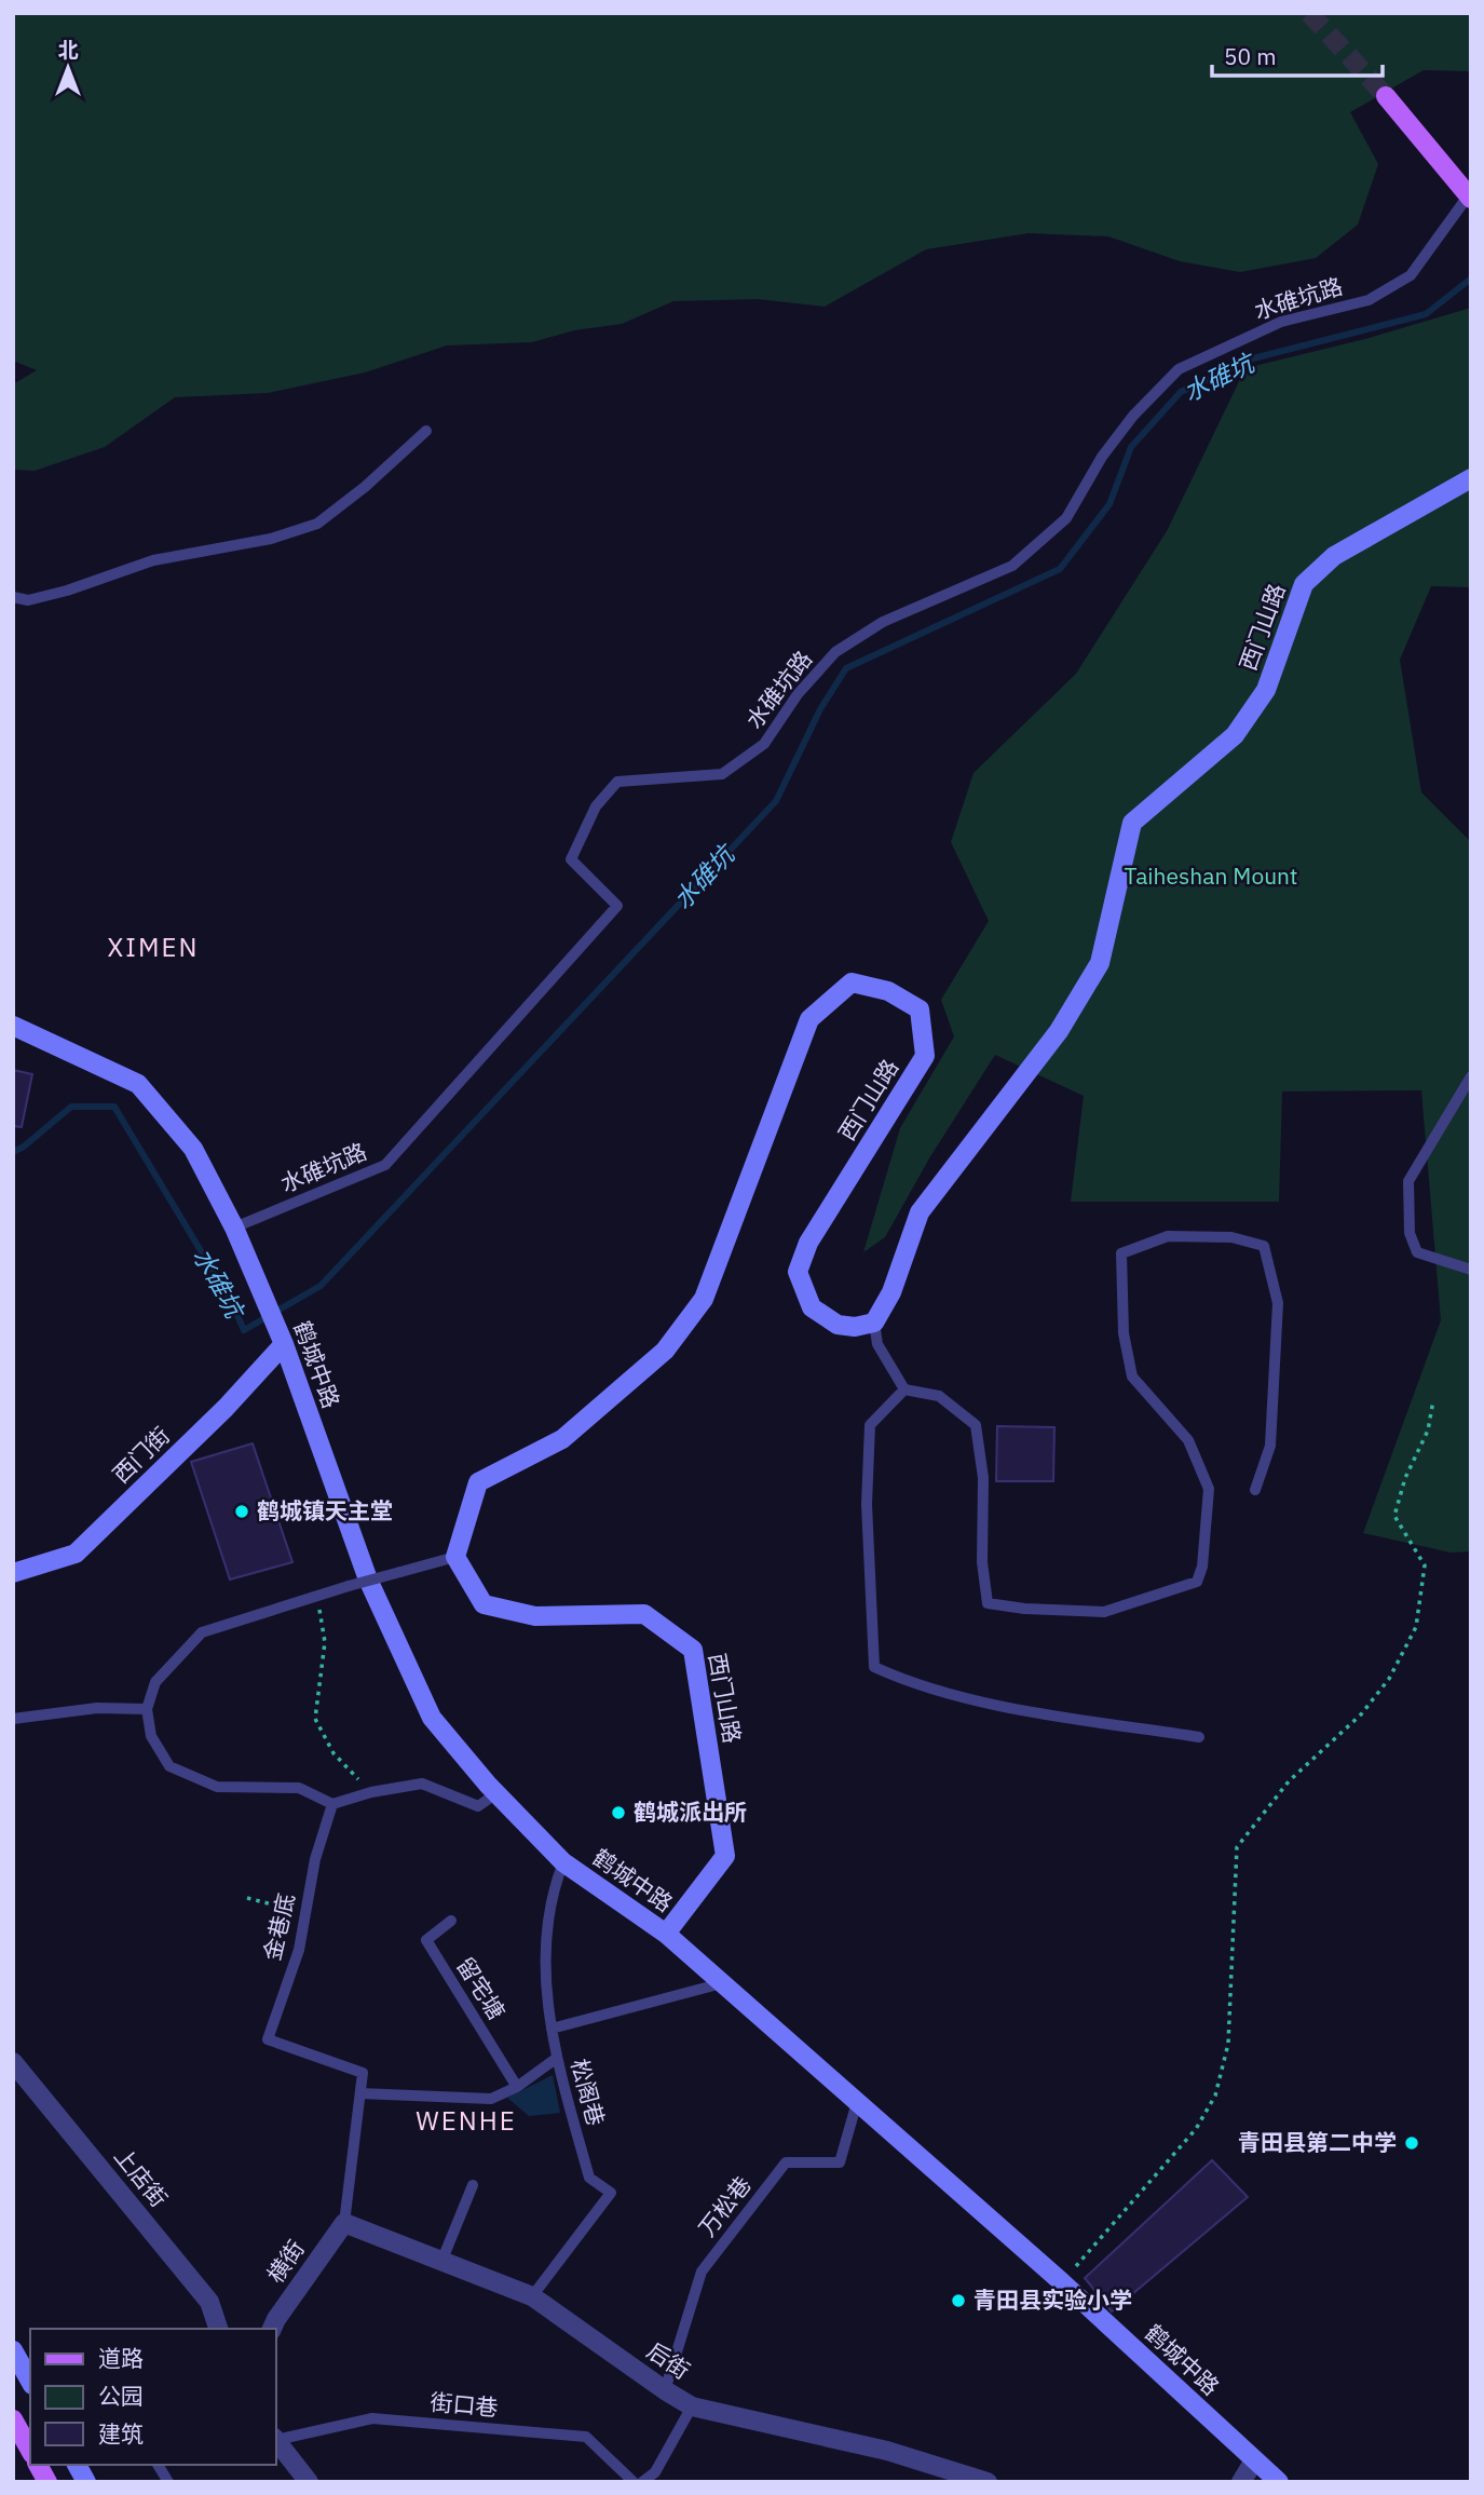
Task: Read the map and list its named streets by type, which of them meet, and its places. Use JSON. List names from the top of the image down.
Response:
{
  "streets": {
    "street": [
      "西门山路",
      "鹤城中路",
      "西门街",
      "上店街",
      "横街",
      "后街"
    ],
    "lane": [
      "水碓坑路",
      "金巷底",
      "留宅塘",
      "松阁巷",
      "万松巷",
      "街口巷"
    ]
  },
  "crossings": [
    ["水碓坑路", "鹤城中路"],
    ["西门山路", "鹤城中路"],
    ["鹤城中路", "西门街"],
    ["鹤城中路", "松阁巷"],
    ["鹤城中路", "万松巷"],
    ["松阁巷", "后街"],
    ["万松巷", "后街"],
    ["横街", "后街"]
  ],
  "districts": ["XIMEN", "WENHE"],
  "water": ["水碓坑"],
  "parks": ["Taiheshan Mount"],
  "places": [
    "鹤城镇天主堂",
    "鹤城派出所",
    "青田县第二中学",
    "青田县实验小学"
  ],
  "legend": ["道路", "公园", "建筑"],
  "scale_bar": "50 m",
  "north": "top"
}
